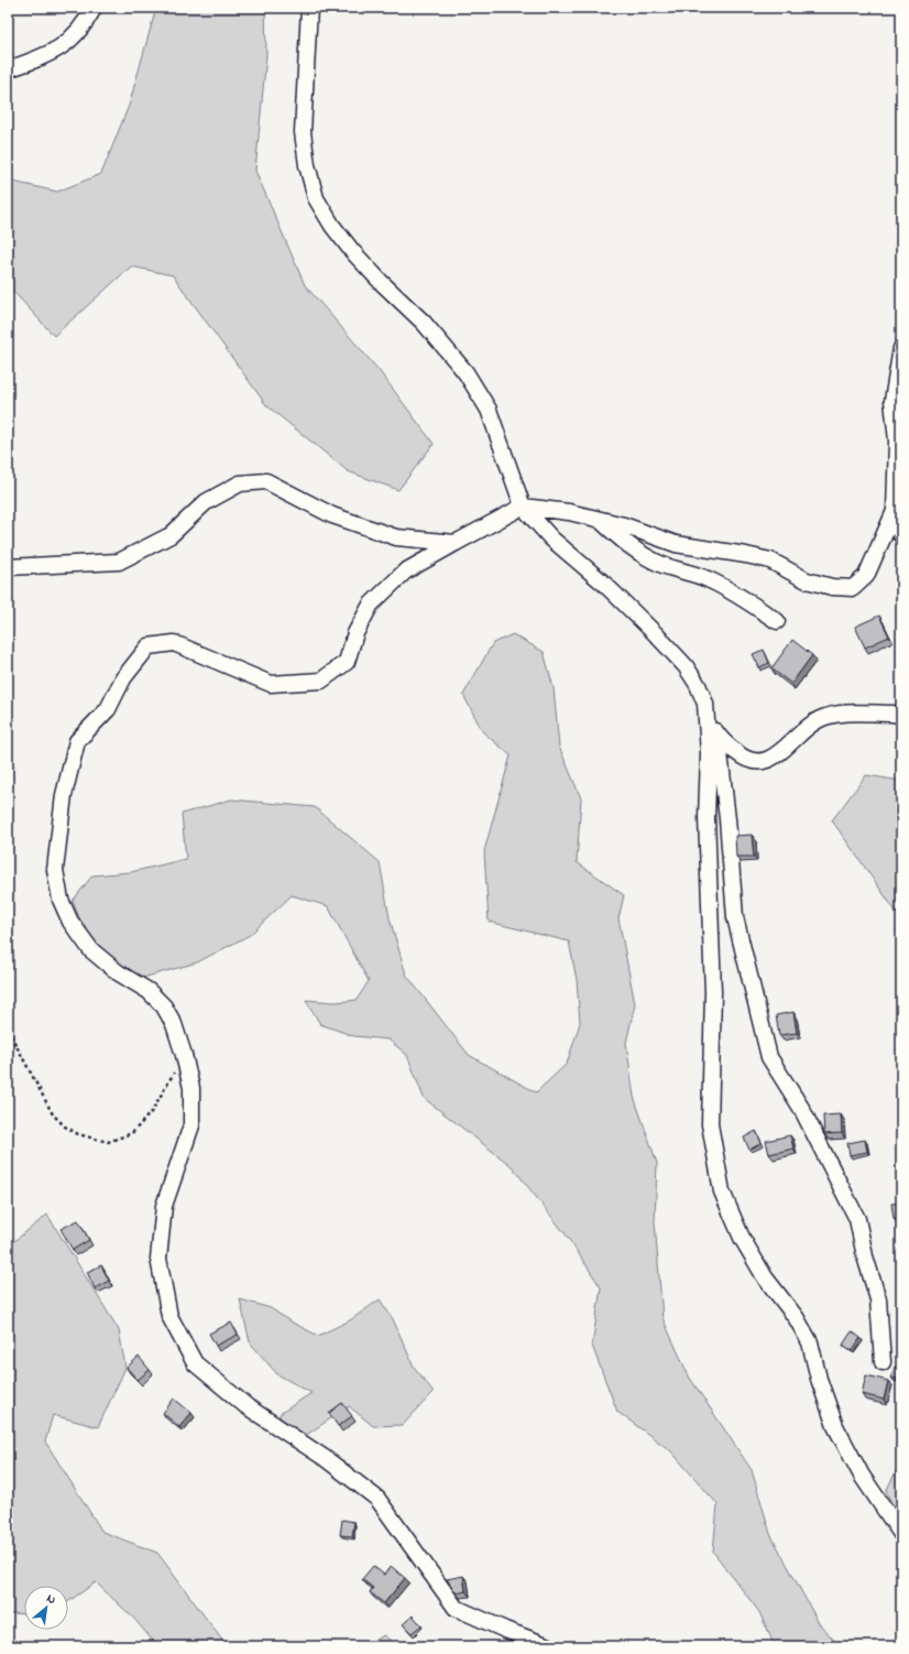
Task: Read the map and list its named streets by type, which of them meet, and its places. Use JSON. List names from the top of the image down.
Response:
{
  "north": "top right"
}
